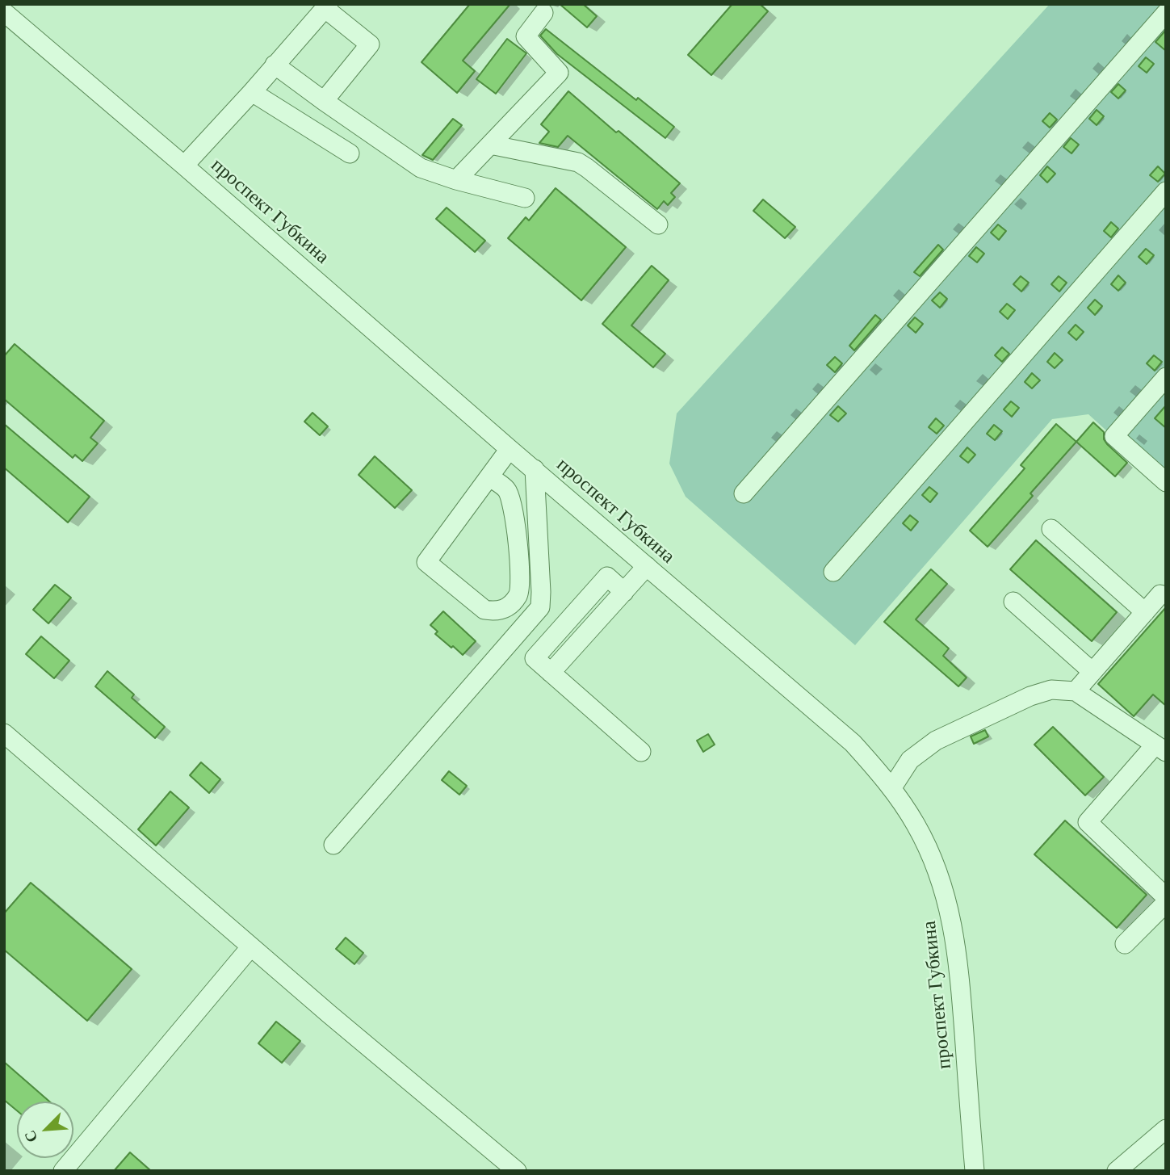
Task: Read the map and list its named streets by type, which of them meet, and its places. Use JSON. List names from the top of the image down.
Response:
{
  "streets": {
    "street": ["проспект Губкина"]
  },
  "north": "bottom left"
}
